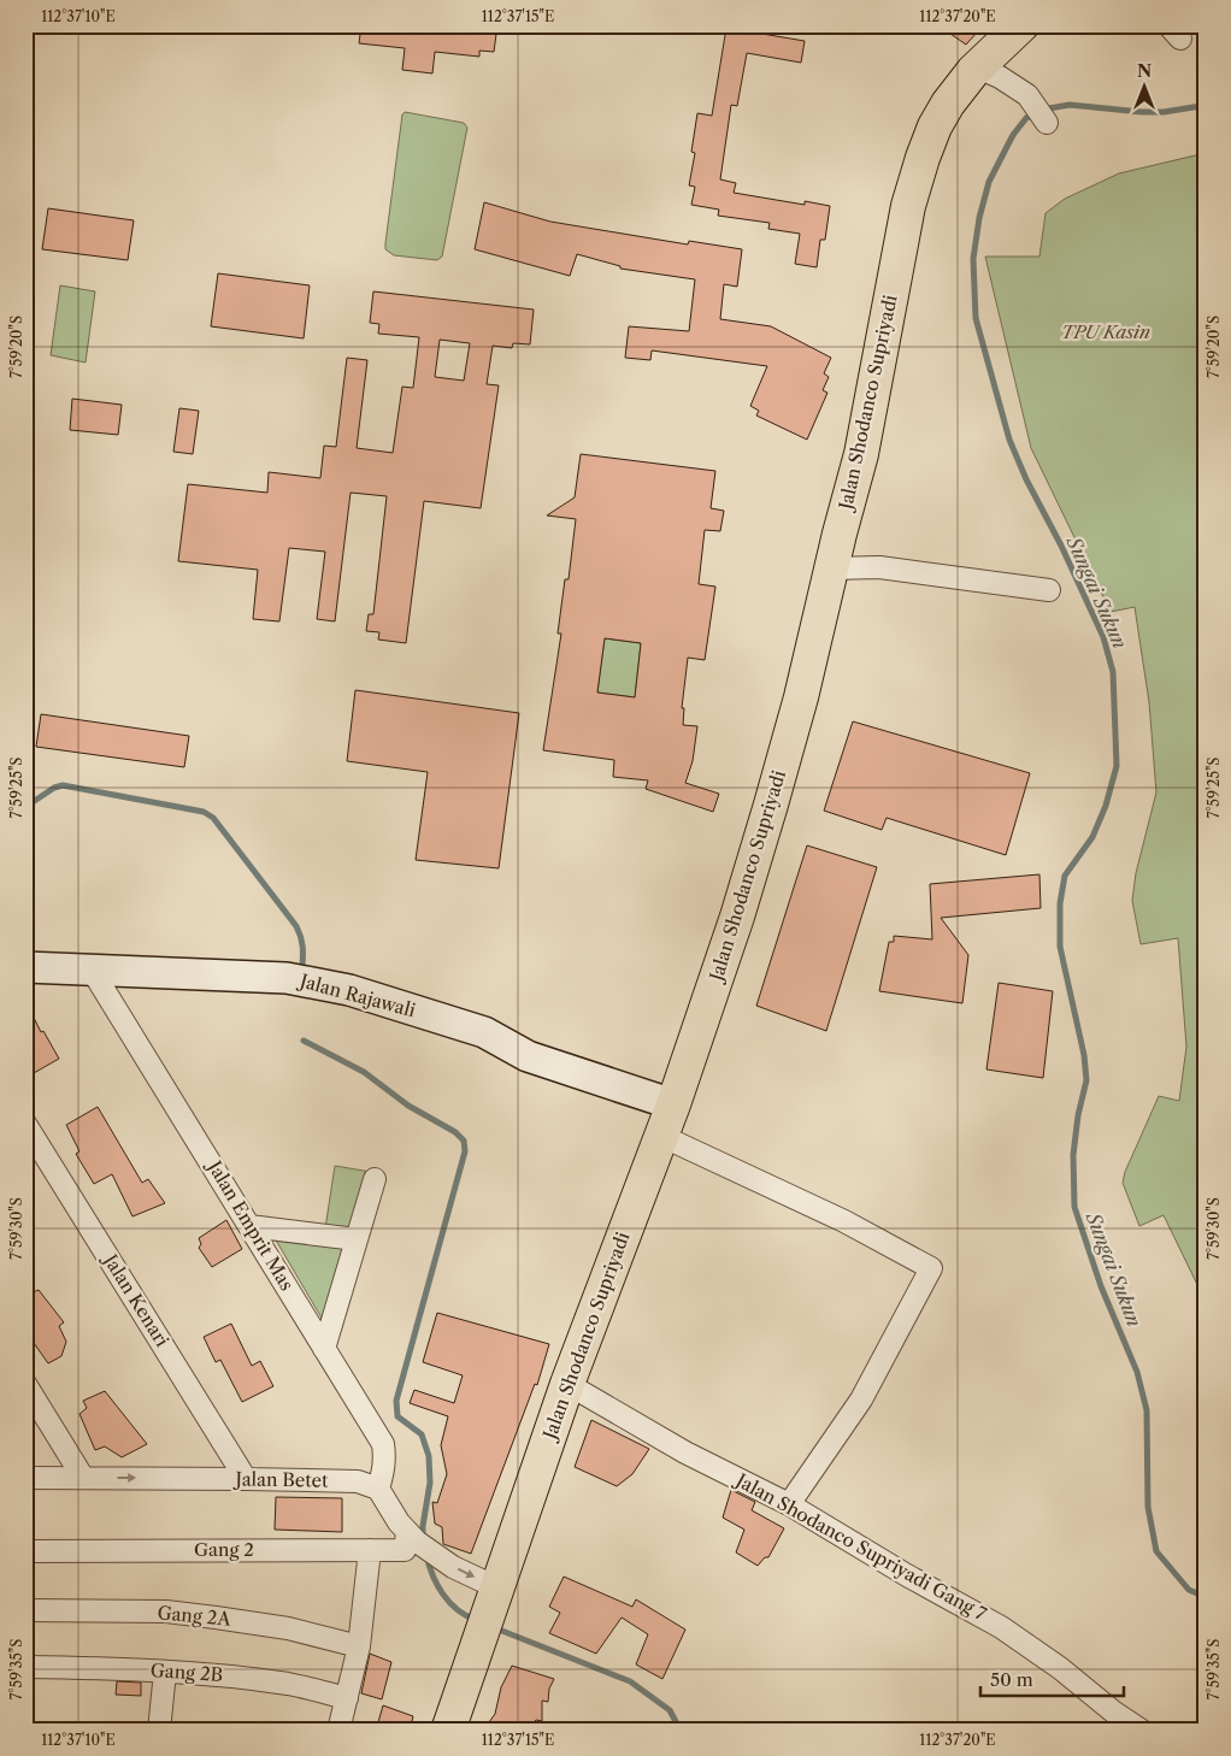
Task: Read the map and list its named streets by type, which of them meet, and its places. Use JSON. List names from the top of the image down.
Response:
{
  "streets": {
    "main road": ["Jalan Shodanco Supriyadi"],
    "street": [
      "Jalan Rajawali",
      "Jalan Emprit Mas",
      "Jalan Kenari",
      "Jalan Betet",
      "Jalan Shodanco Supriyadi Gang 7",
      "Gang 2",
      "Gang 2A",
      "Gang 2B"
    ]
  },
  "crossings": [
    ["Jalan Shodanco Supriyadi", "Jalan Rajawali"],
    ["Jalan Shodanco Supriyadi", "Jalan Shodanco Supriyadi Gang 7"],
    ["Jalan Rajawali", "Jalan Emprit Mas"],
    ["Jalan Emprit Mas", "Jalan Betet"],
    ["Jalan Kenari", "Jalan Betet"]
  ],
  "one_way": ["Jalan Betet"],
  "water": ["Sungai Sukun"],
  "parks": ["TPU Kasin"],
  "scale_bar": "50 m",
  "north": "top",
  "coordinates": [
    "112°37'10\"E",
    "112°37'15\"E",
    "112°37'20\"E",
    "7°59'20\"S",
    "7°59'25\"S",
    "7°59'30\"S",
    "7°59'35\"S"
  ]
}
